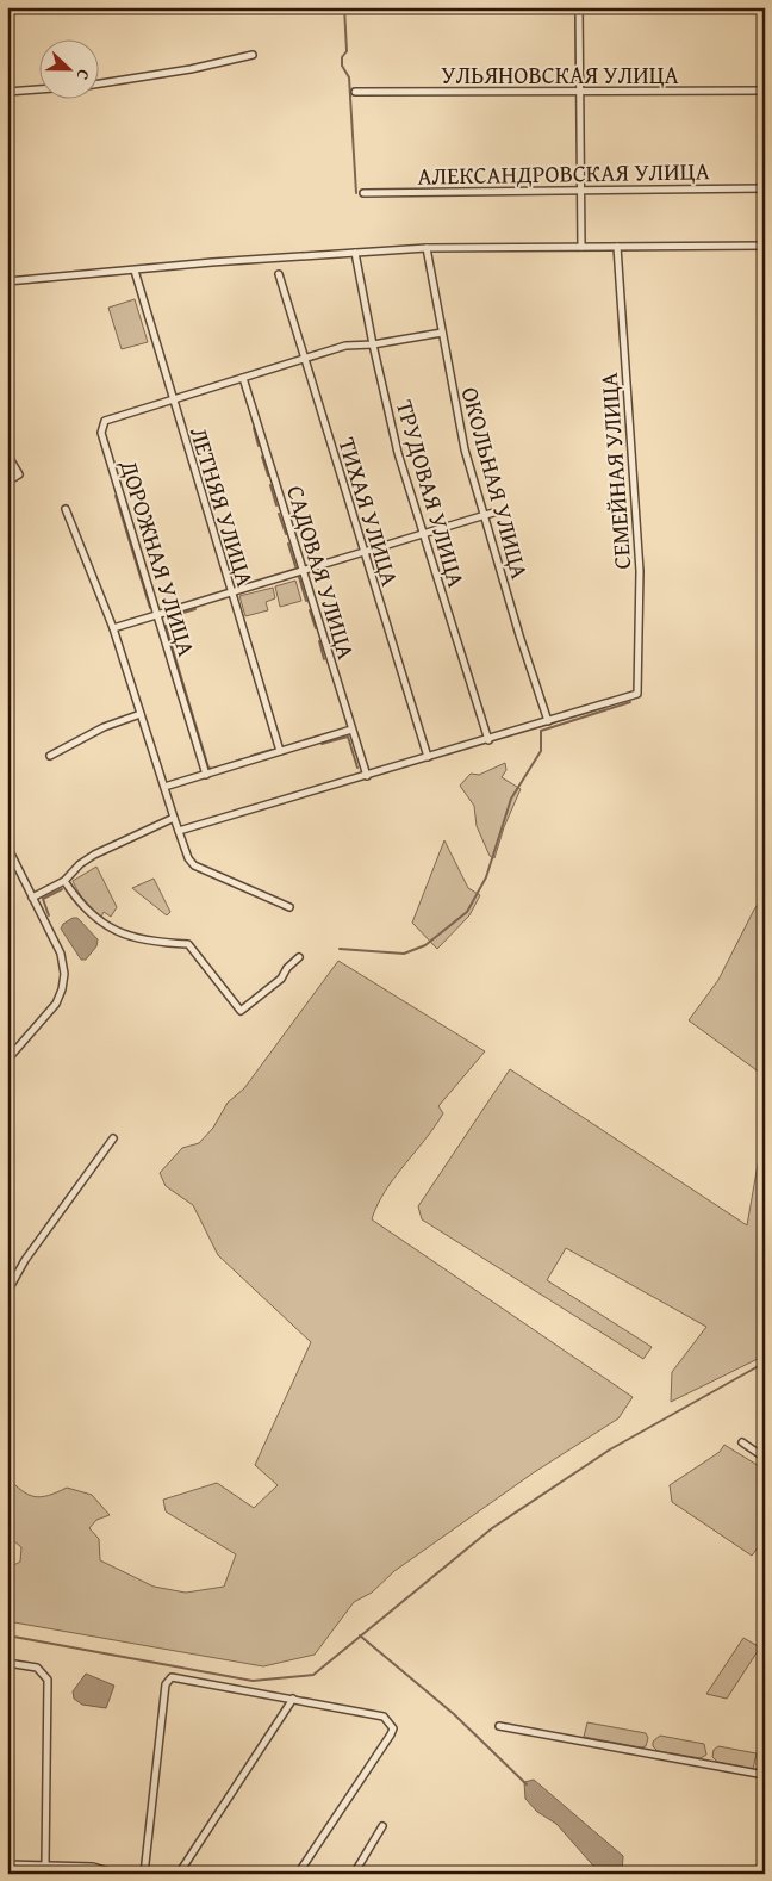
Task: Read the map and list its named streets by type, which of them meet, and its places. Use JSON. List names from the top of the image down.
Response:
{
  "streets": {
    "street": [
      "УЛЬЯНОВСКАЯ УЛИЦА",
      "АЛЕКСАНДРОВСКАЯ УЛИЦА",
      "СЕМЕЙНАЯ УЛИЦА",
      "ОКОЛЬНАЯ УЛИЦА",
      "ТРУДОВАЯ УЛИЦА",
      "ЛЕТНЯЯ УЛИЦА",
      "ТИХАЯ УЛИЦА",
      "ДОРОЖНАЯ УЛИЦА",
      "САДОВАЯ УЛИЦА"
    ]
  },
  "crossings": [
    ["СЕМЕЙНАЯ УЛИЦА", "ОКОЛЬНАЯ УЛИЦА"],
    ["ЛЕТНЯЯ УЛИЦА", "ДОРОЖНАЯ УЛИЦА"]
  ],
  "north": "right"
}
